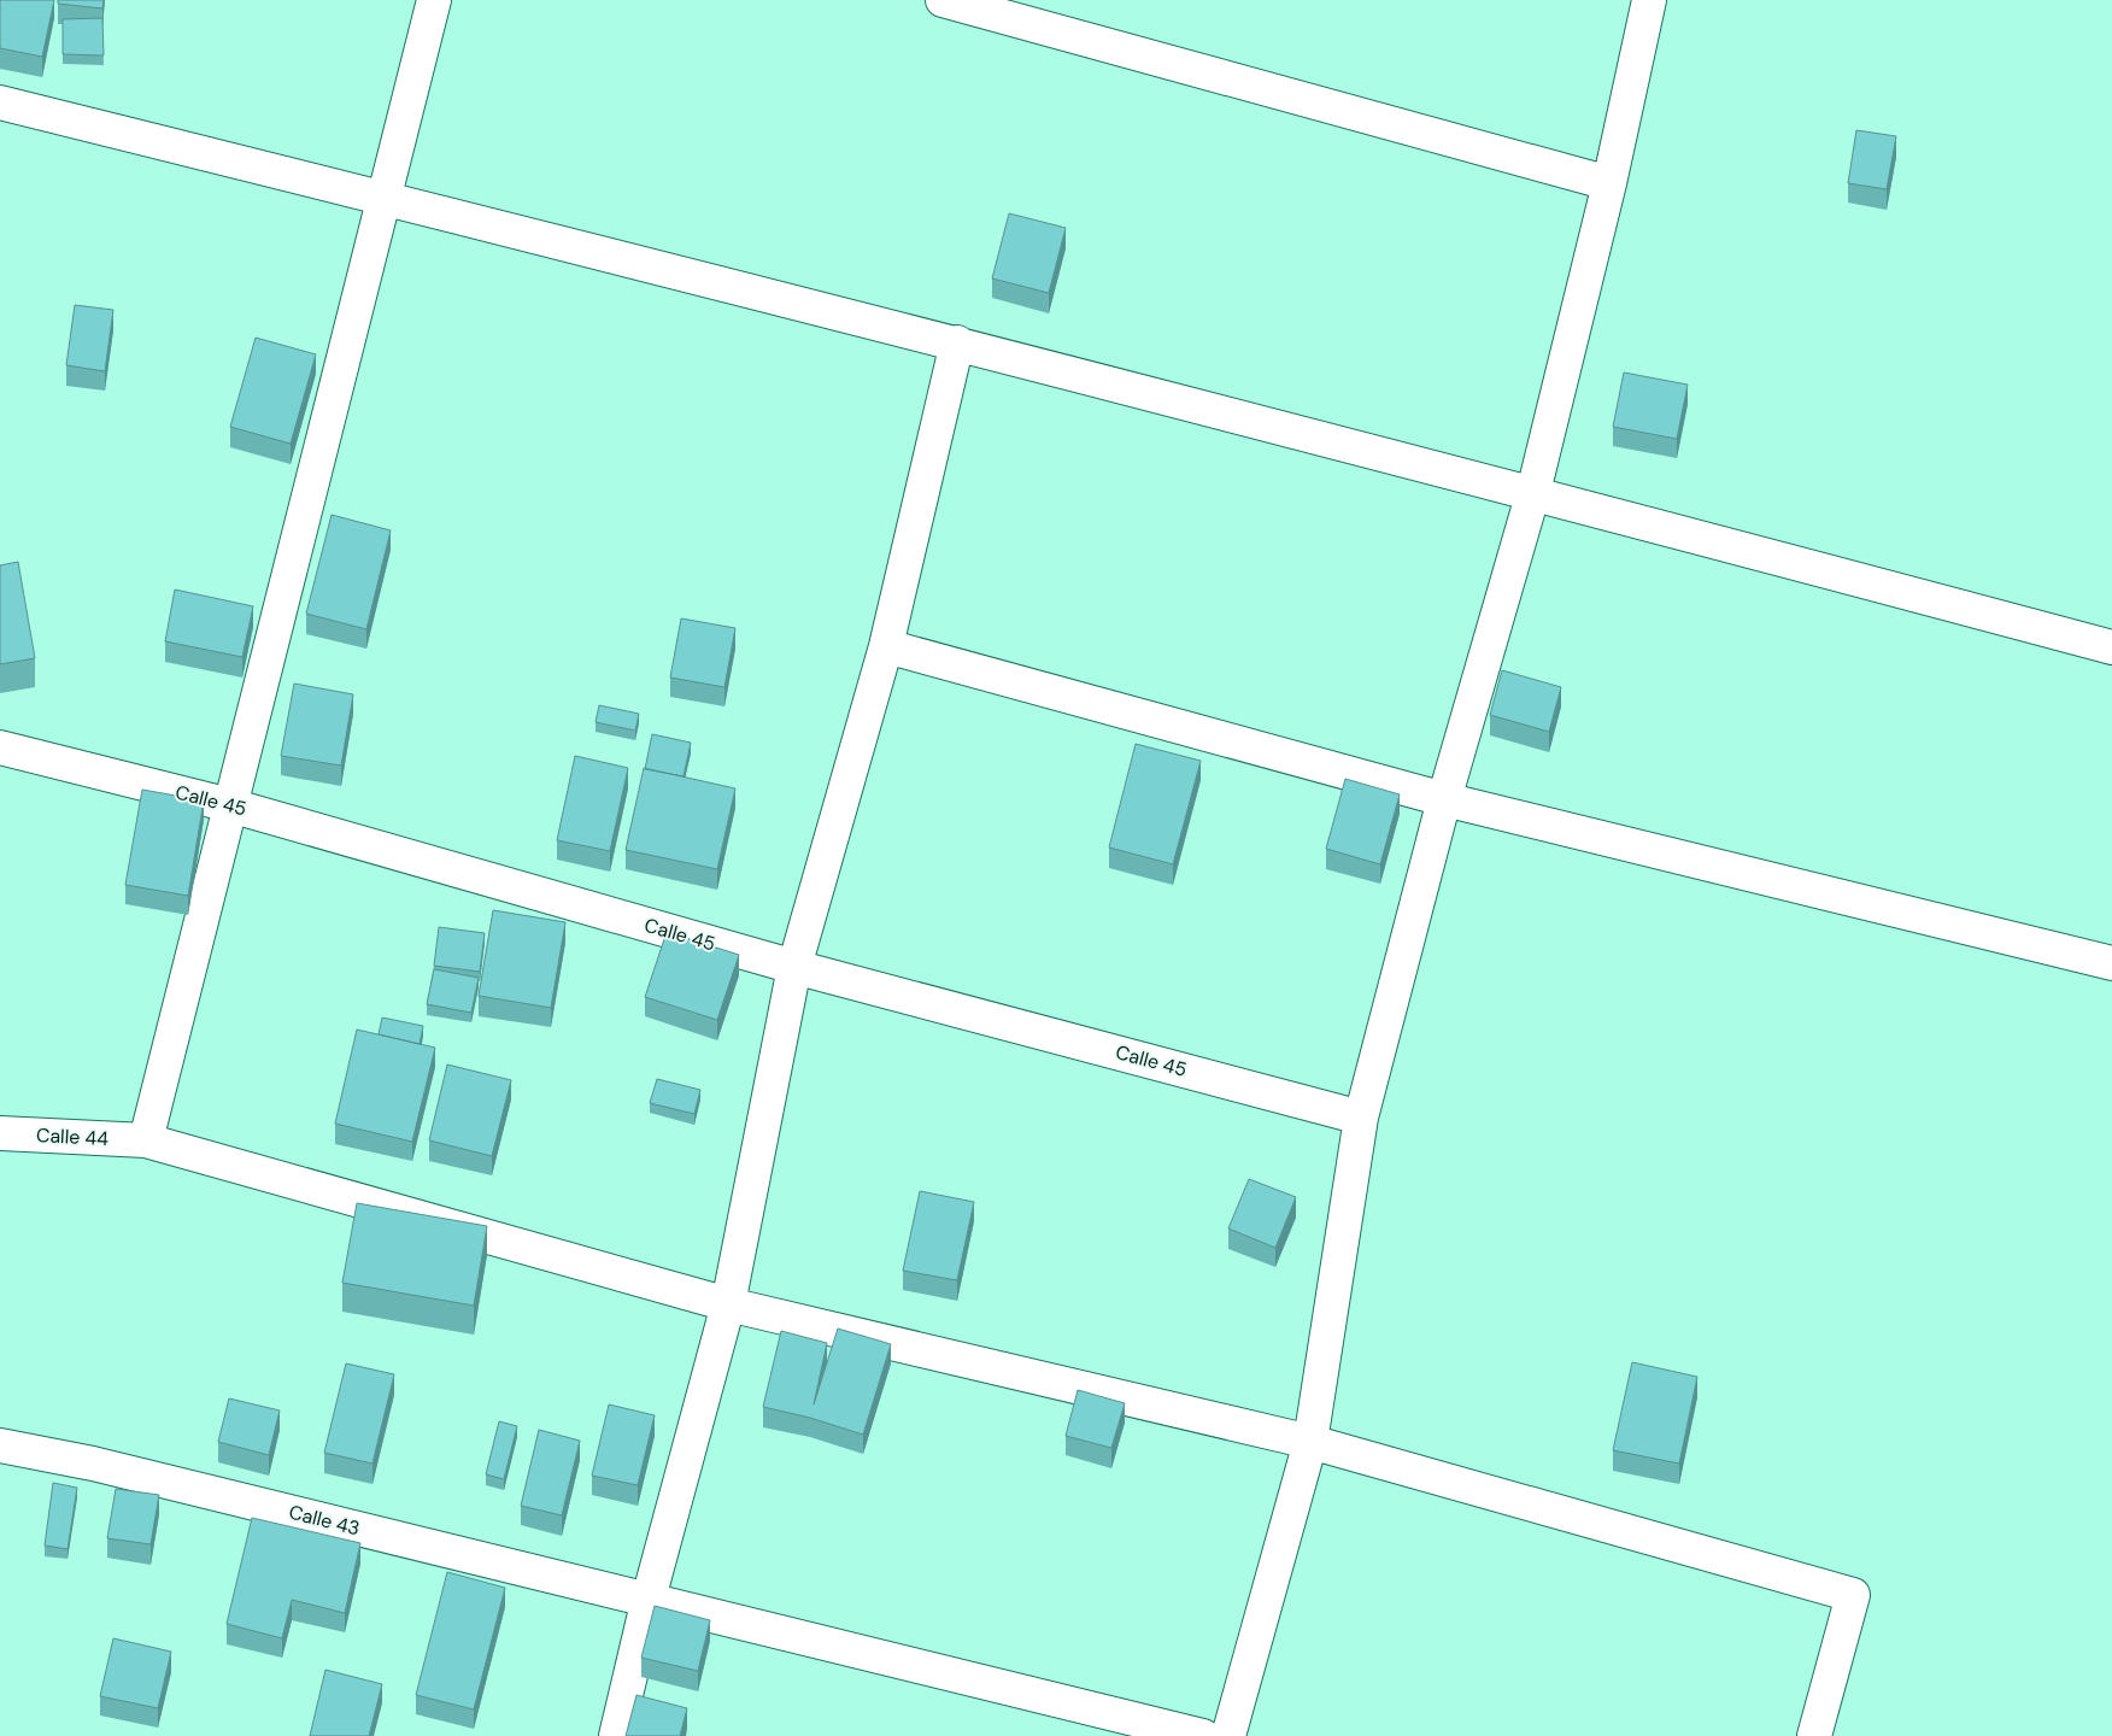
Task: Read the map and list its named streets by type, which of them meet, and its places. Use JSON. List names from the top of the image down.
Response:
{
  "streets": {
    "street": ["Calle 45", "Calle 44", "Calle 43"]
  }
}
